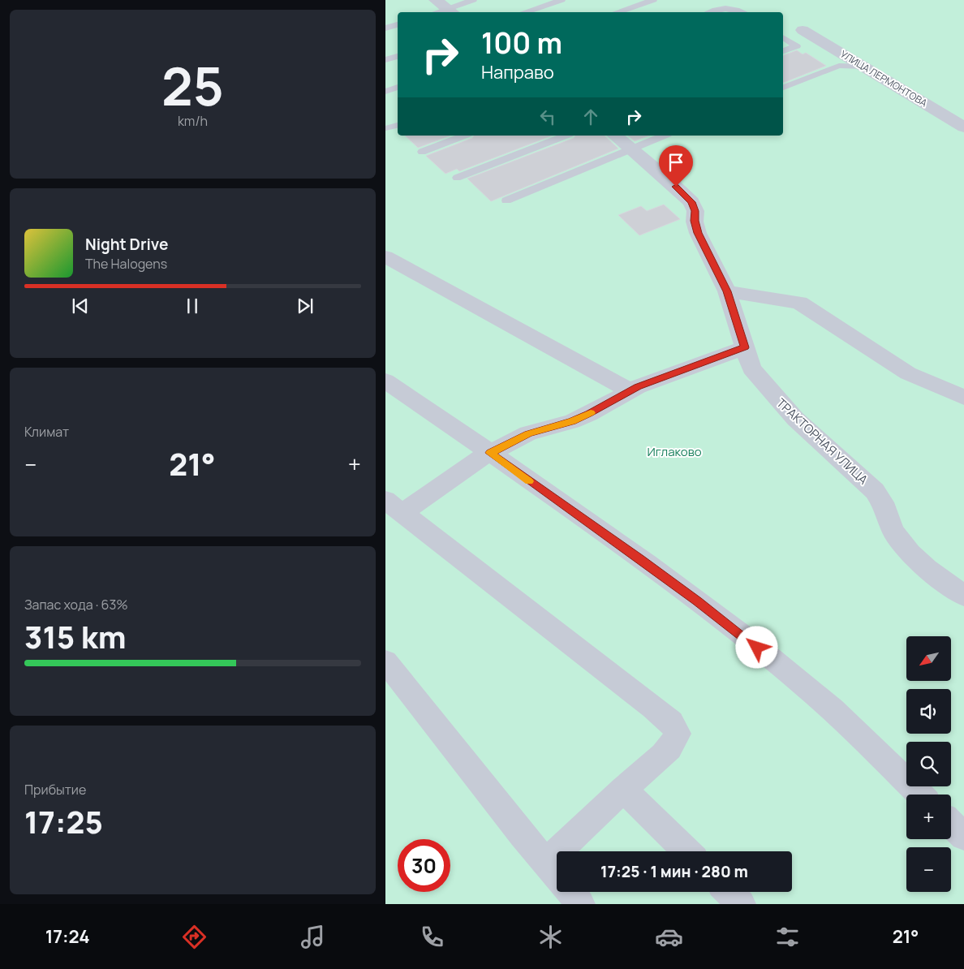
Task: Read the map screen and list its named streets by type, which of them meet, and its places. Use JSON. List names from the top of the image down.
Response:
{
  "streets": {
    "street": ["УЛИЦА ЛЕРМОНТОВА", "ТРАКТОРНАЯ УЛИЦА"]
  },
  "parks": ["Иглаково"],
  "north": "bottom left",
  "page": {
    "tile": [
      ["25", "km/h"],
      "Климат",
      ["Запас хода · 63%", "315 km"],
      ["Прибытие", "17:25"]
    ],
    "turn": ["100 m", "Направо"],
    "song": ["Night Drive", "The Halogens"],
    "heat": ["−", "21°", "+"],
    "map_buttons": ["+", "−"],
    "limit": "30",
    "trip": "17:25 · 1 мин · 280 m",
    "tabs": ["17:24", "21°"]
  }
}
